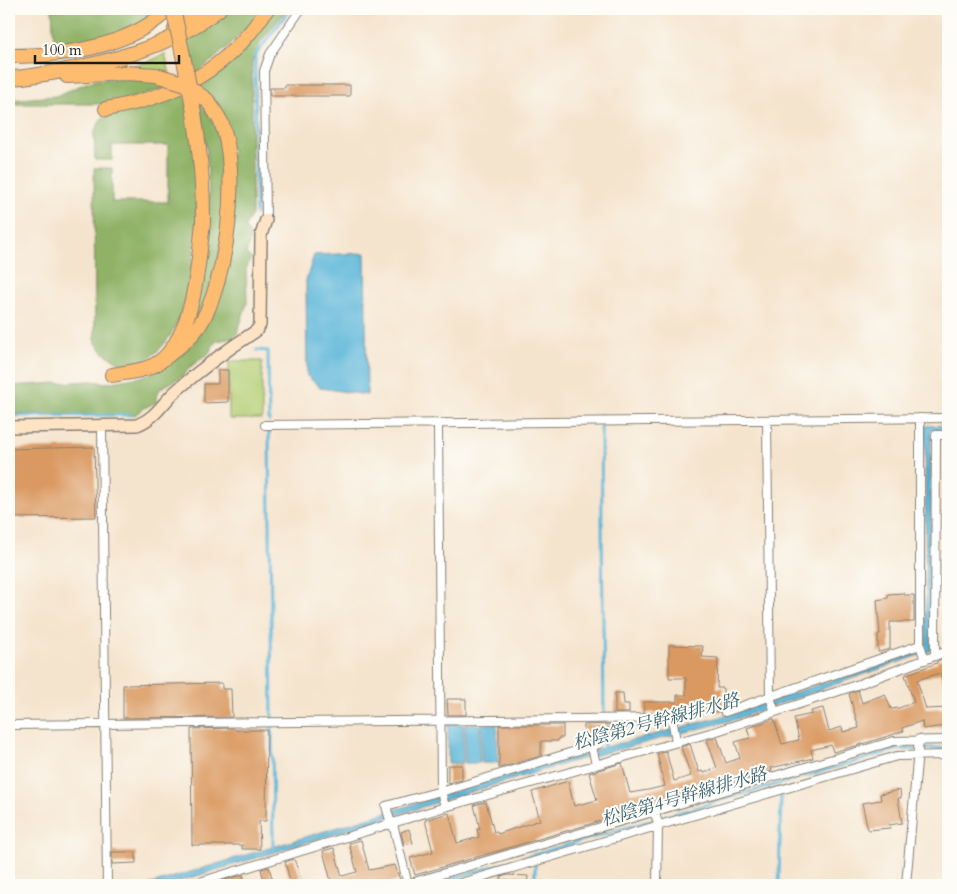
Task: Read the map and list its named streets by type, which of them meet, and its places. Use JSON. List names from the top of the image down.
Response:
{
  "water": ["松陰第2号幹線排水路", "松陰第4号幹線排水路"],
  "scale_bar": "100 m"
}
